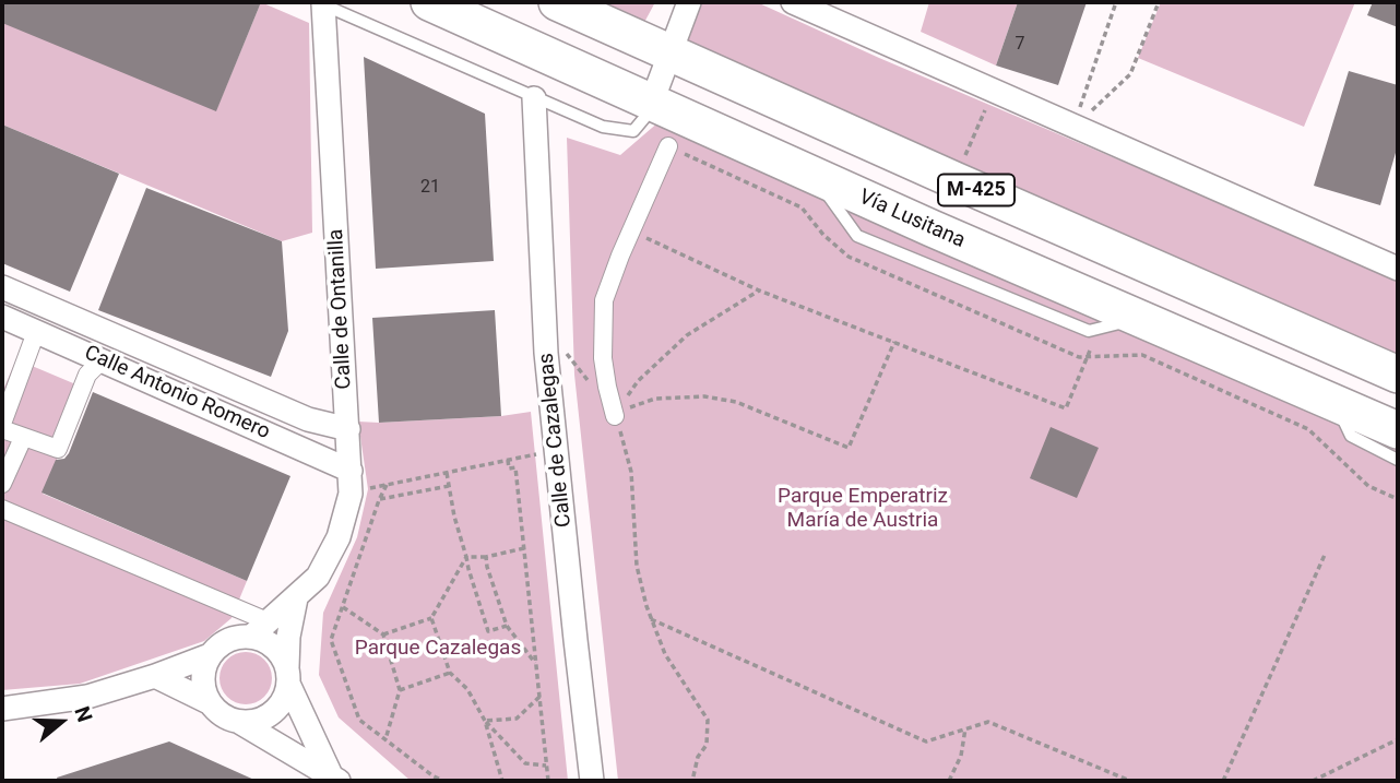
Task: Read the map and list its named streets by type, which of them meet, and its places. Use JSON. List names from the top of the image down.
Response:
{
  "streets": {
    "main road": ["M-425", "Vía Lusitana"],
    "street": ["Calle de Ontanilla", "Calle Antonio Romero", "Calle de Cazalegas"]
  },
  "crossings": [
    ["Calle de Ontanilla", "Calle Antonio Romero"]
  ],
  "parks": ["Parque Emperatriz María de Austria", "Parque Cazalegas"],
  "house_numbers": ["7", "21"],
  "north": "right"
}
